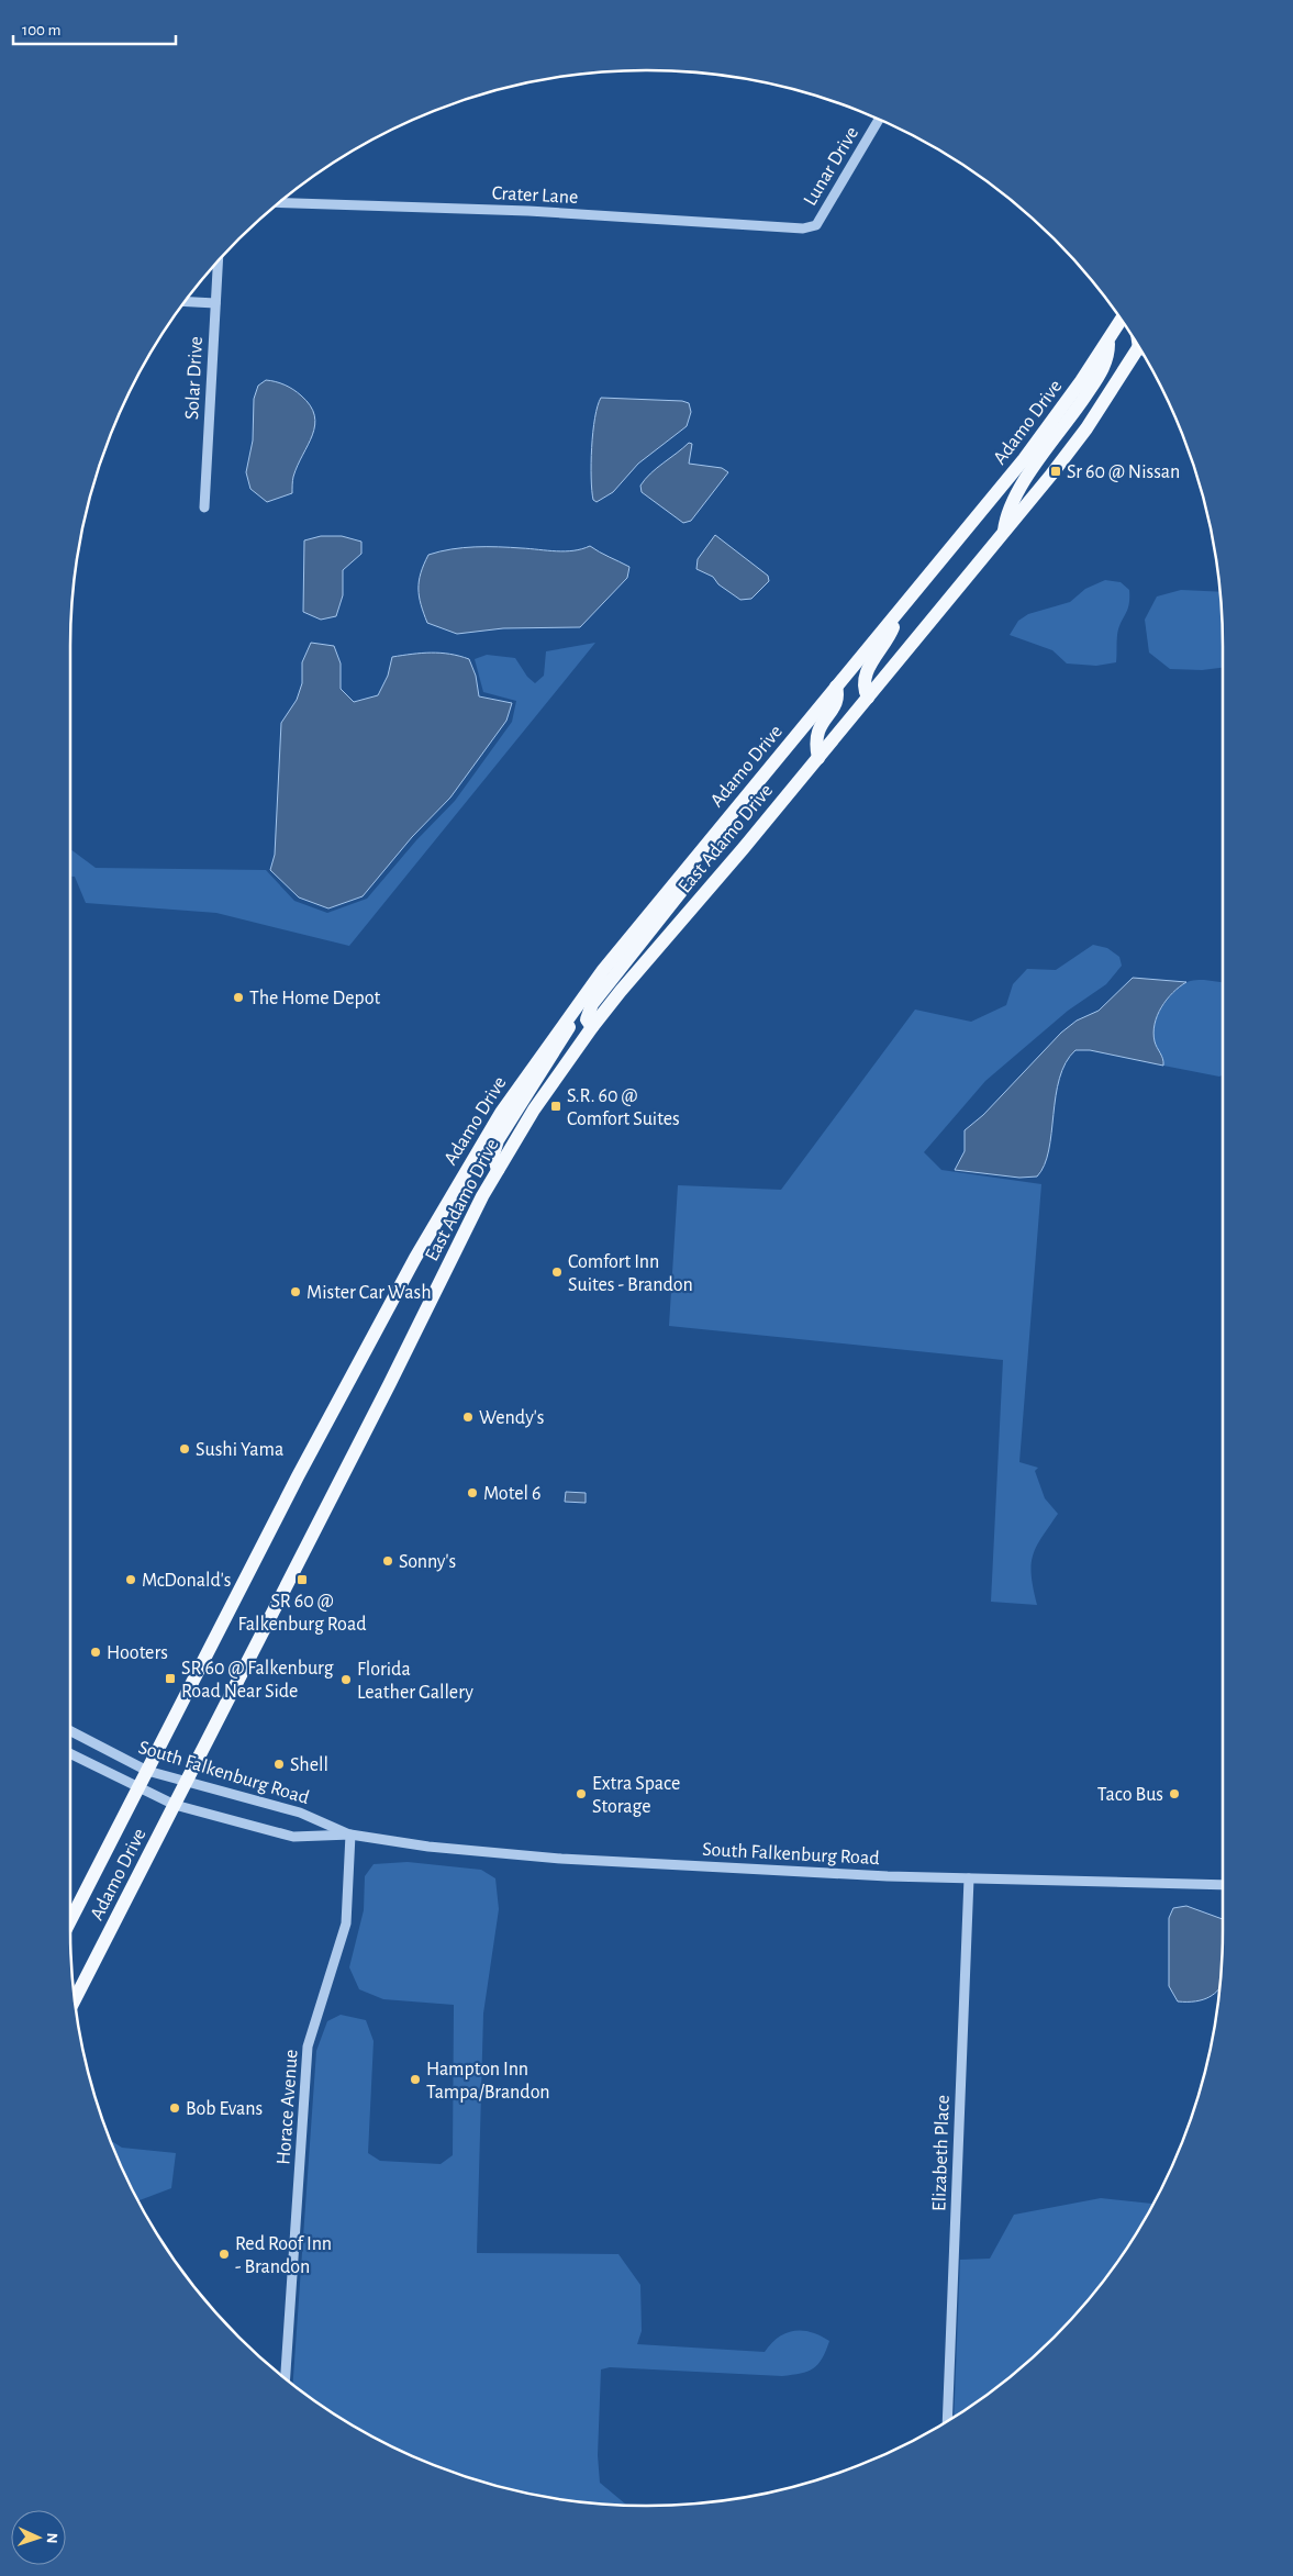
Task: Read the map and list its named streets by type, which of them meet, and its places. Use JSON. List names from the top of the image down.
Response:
{
  "streets": {
    "main road": ["Adamo Drive", "East Adamo Drive"],
    "street": [
      "Lunar Drive",
      "Crater Lane",
      "Solar Drive",
      "South Falkenburg Road",
      "Horace Avenue",
      "Elizabeth Place"
    ]
  },
  "crossings": [
    ["Lunar Drive", "Crater Lane"],
    ["Adamo Drive", "East Adamo Drive"],
    ["Adamo Drive", "South Falkenburg Road"],
    ["East Adamo Drive", "South Falkenburg Road"],
    ["South Falkenburg Road", "Horace Avenue"],
    ["South Falkenburg Road", "Elizabeth Place"]
  ],
  "places": {
    "transit": [
      "Sr 60 @ Nissan",
      "S.R. 60 @ Comfort Suites",
      "SR 60 @ Falkenburg Road",
      "SR 60 @ Falkenburg Road Near Side"
    ],
    "other": [
      "The Home Depot",
      "Comfort Inn Suites - Brandon",
      "Mister Car Wash",
      "Wendy's",
      "Sushi Yama",
      "Motel 6",
      "Sonny's",
      "McDonald's",
      "Hooters",
      "Florida Leather Gallery",
      "Shell",
      "Extra Space Storage",
      "Taco Bus",
      "Hampton Inn Tampa/Brandon",
      "Bob Evans",
      "Red Roof Inn - Brandon"
    ]
  },
  "scale_bar": "100 m",
  "north": "right"
}
